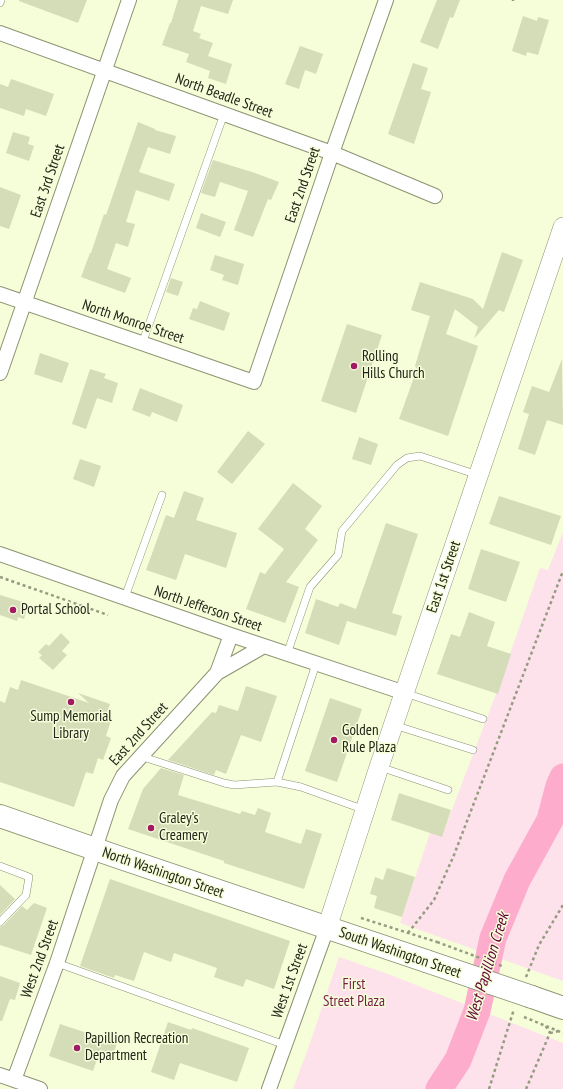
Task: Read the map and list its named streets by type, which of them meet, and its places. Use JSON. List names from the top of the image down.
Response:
{
  "streets": {
    "main road": ["East 1st Street", "North Washington Street", "South Washington Street"],
    "street": [
      "North Beadle Street",
      "East 3rd Street",
      "East 2nd Street",
      "North Monroe Street",
      "North Jefferson Street",
      "West 2nd Street",
      "West 1st Street"
    ]
  },
  "crossings": [
    ["North Beadle Street", "East 3rd Street"],
    ["North Beadle Street", "East 2nd Street"],
    ["East 3rd Street", "North Monroe Street"],
    ["East 2nd Street", "North Monroe Street"],
    ["East 2nd Street", "North Washington Street"],
    ["East 2nd Street", "West 2nd Street"],
    ["East 1st Street", "North Jefferson Street"],
    ["East 1st Street", "North Washington Street"],
    ["East 1st Street", "South Washington Street"],
    ["East 1st Street", "West 1st Street"],
    ["North Washington Street", "South Washington Street"],
    ["North Washington Street", "West 2nd Street"],
    ["North Washington Street", "West 1st Street"],
    ["South Washington Street", "West 1st Street"]
  ],
  "water": ["West Papillion Creek"],
  "parks": ["First Street Plaza"],
  "places": [
    "Rolling Hills Church",
    "Portal School",
    "Sump Memorial Library",
    "Golden Rule Plaza",
    "Graley's Creamery",
    "Papillion Recreation Department"
  ]
}
